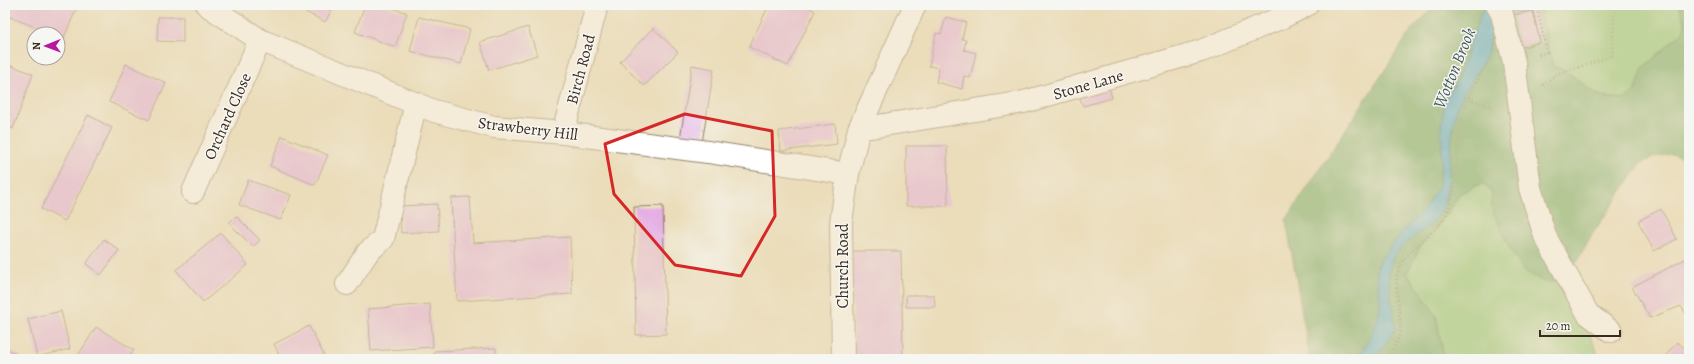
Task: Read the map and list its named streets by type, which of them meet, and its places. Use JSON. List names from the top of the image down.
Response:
{
  "streets": {
    "street": [
      "Birch Road",
      "Stone Lane",
      "Orchard Close",
      "Strawberry Hill",
      "Church Road"
    ]
  },
  "crossings": [
    ["Birch Road", "Strawberry Hill"],
    ["Stone Lane", "Church Road"],
    ["Orchard Close", "Strawberry Hill"],
    ["Strawberry Hill", "Church Road"]
  ],
  "water": ["Wotton Brook"],
  "scale_bar": "20 m",
  "north": "left"
}
